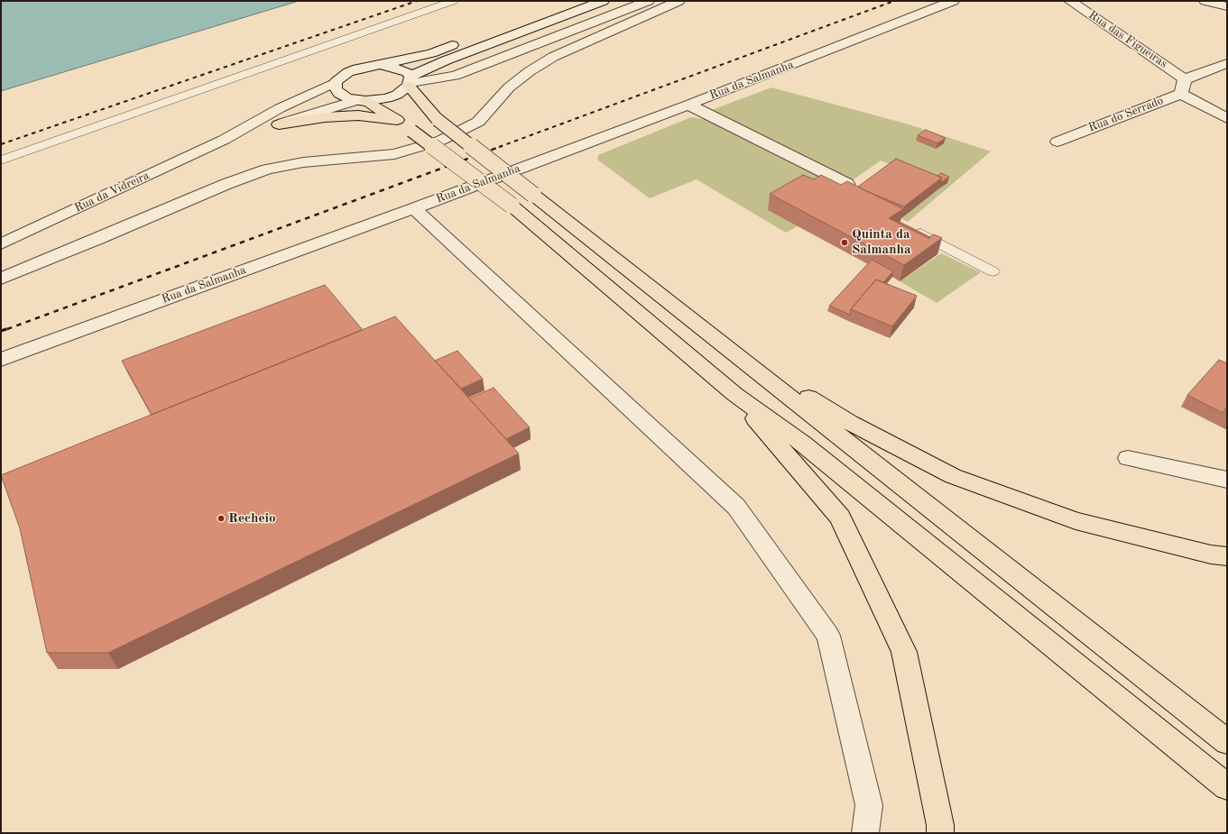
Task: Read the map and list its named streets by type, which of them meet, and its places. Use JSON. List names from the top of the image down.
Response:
{
  "streets": {
    "street": [
      "Rua das Figueiras",
      "Rua da Salmanha",
      "Rua do Serrado",
      "Rua da Vidreira"
    ]
  },
  "crossings": [
    ["Rua das Figueiras", "Rua do Serrado"]
  ],
  "places": ["Quinta da Salmanha", "Recheio"]
}
